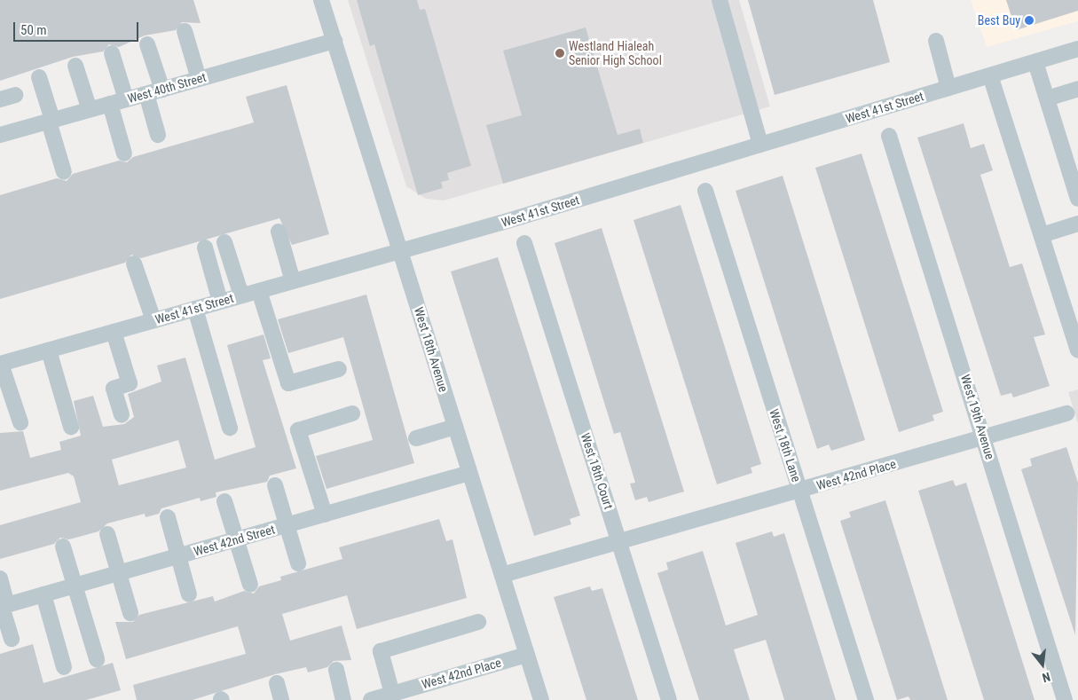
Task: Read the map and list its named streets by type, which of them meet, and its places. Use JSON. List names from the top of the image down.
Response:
{
  "streets": {
    "street": [
      "West 40th Street",
      "West 41st Street",
      "West 18th Avenue",
      "West 19th Avenue",
      "West 18th Lane",
      "West 18th Court",
      "West 42nd Place",
      "West 42nd Street"
    ]
  },
  "crossings": [
    ["West 40th Street", "West 18th Avenue"],
    ["West 41st Street", "West 18th Avenue"],
    ["West 18th Avenue", "West 42nd Place"],
    ["West 18th Avenue", "West 42nd Street"],
    ["West 19th Avenue", "West 42nd Place"],
    ["West 18th Lane", "West 42nd Place"],
    ["West 18th Court", "West 42nd Place"]
  ],
  "places": ["Best Buy", "Westland Hialeah Senior High School"],
  "scale_bar": "50 m",
  "north": "bottom"
}
